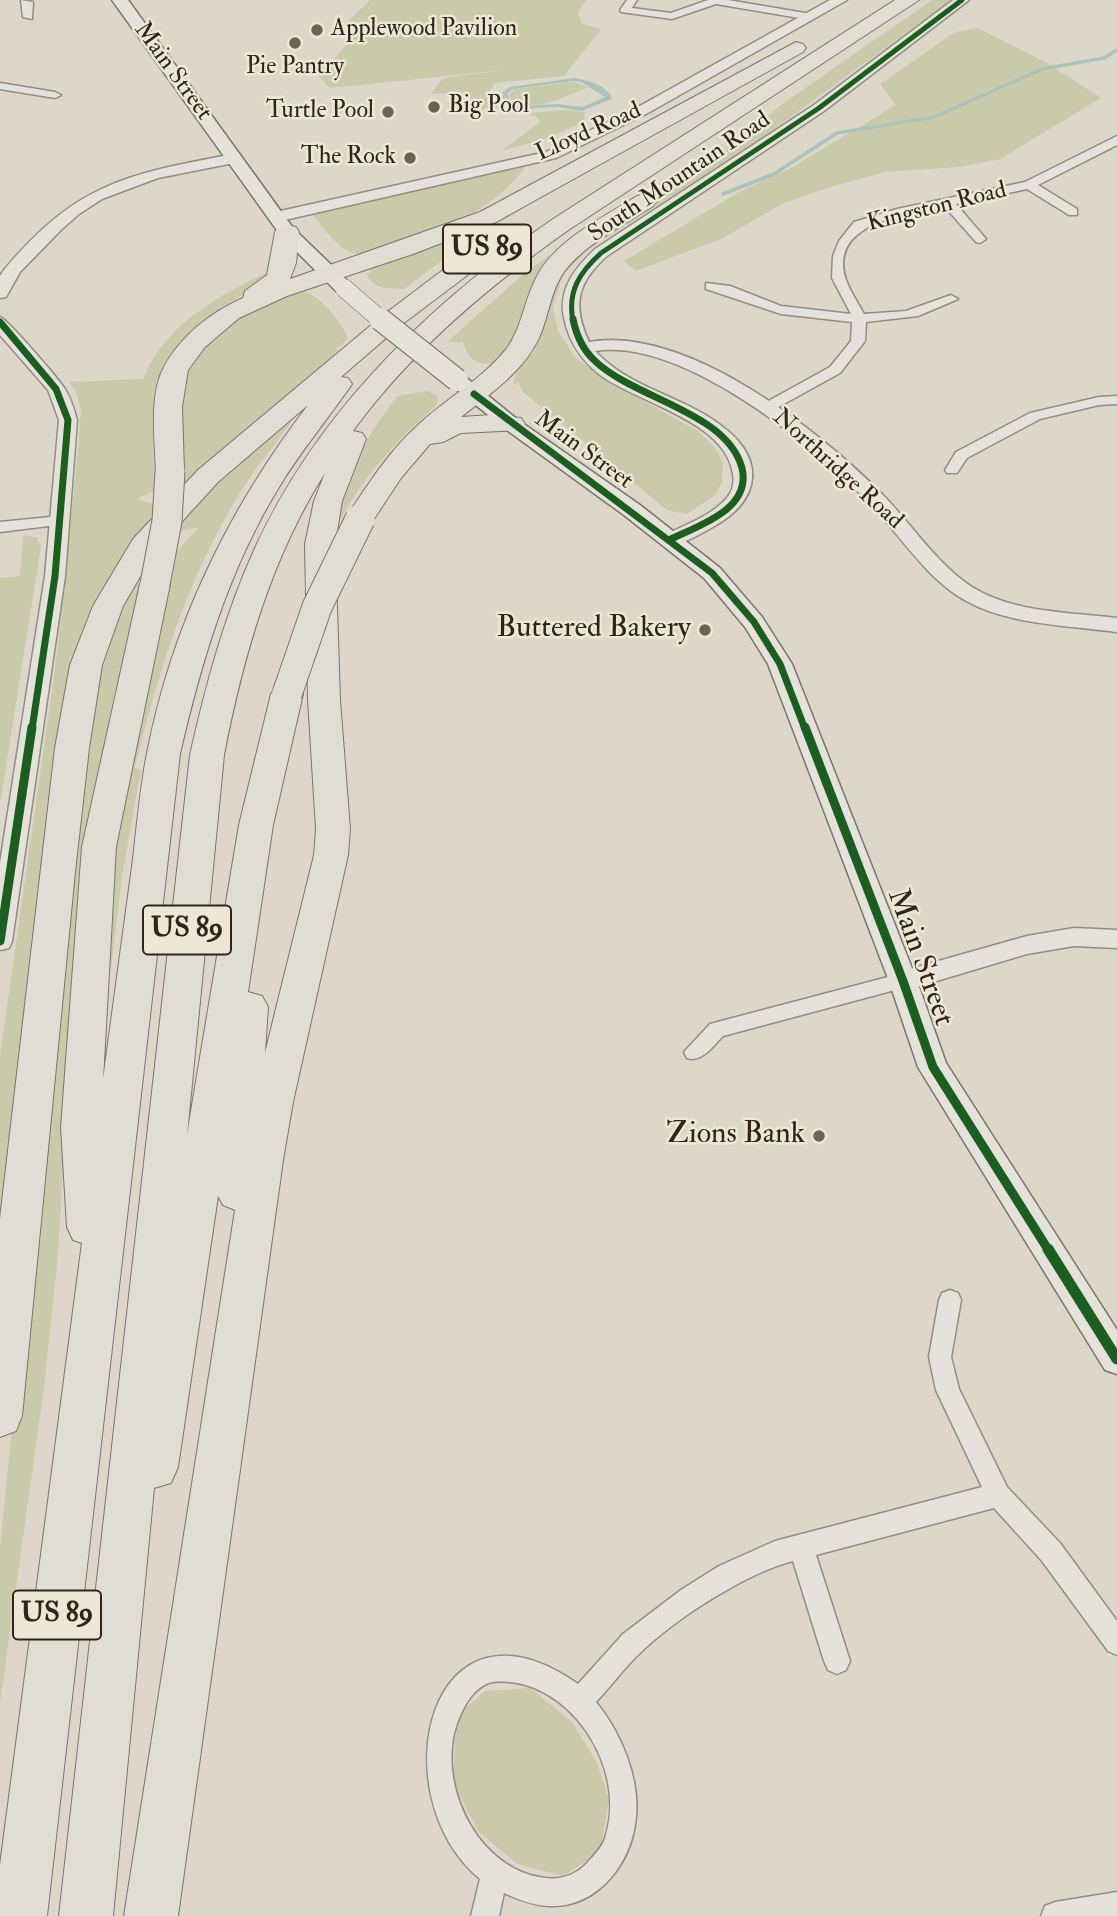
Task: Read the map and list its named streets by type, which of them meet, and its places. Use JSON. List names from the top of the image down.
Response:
{
  "streets": {
    "highway": ["US 89"],
    "main road": ["Main Street"],
    "street": [
      "Lloyd Road",
      "South Mountain Road",
      "Kingston Road",
      "Northridge Road"
    ]
  },
  "crossings": [
    ["Main Street", "Lloyd Road"],
    ["Main Street", "South Mountain Road"],
    ["Lloyd Road", "US 89"],
    ["South Mountain Road", "Northridge Road"]
  ],
  "places": [
    "Applewood Pavilion",
    "Pie Pantry",
    "Big Pool",
    "Turtle Pool",
    "The Rock",
    "Buttered Bakery",
    "Zions Bank"
  ]
}
